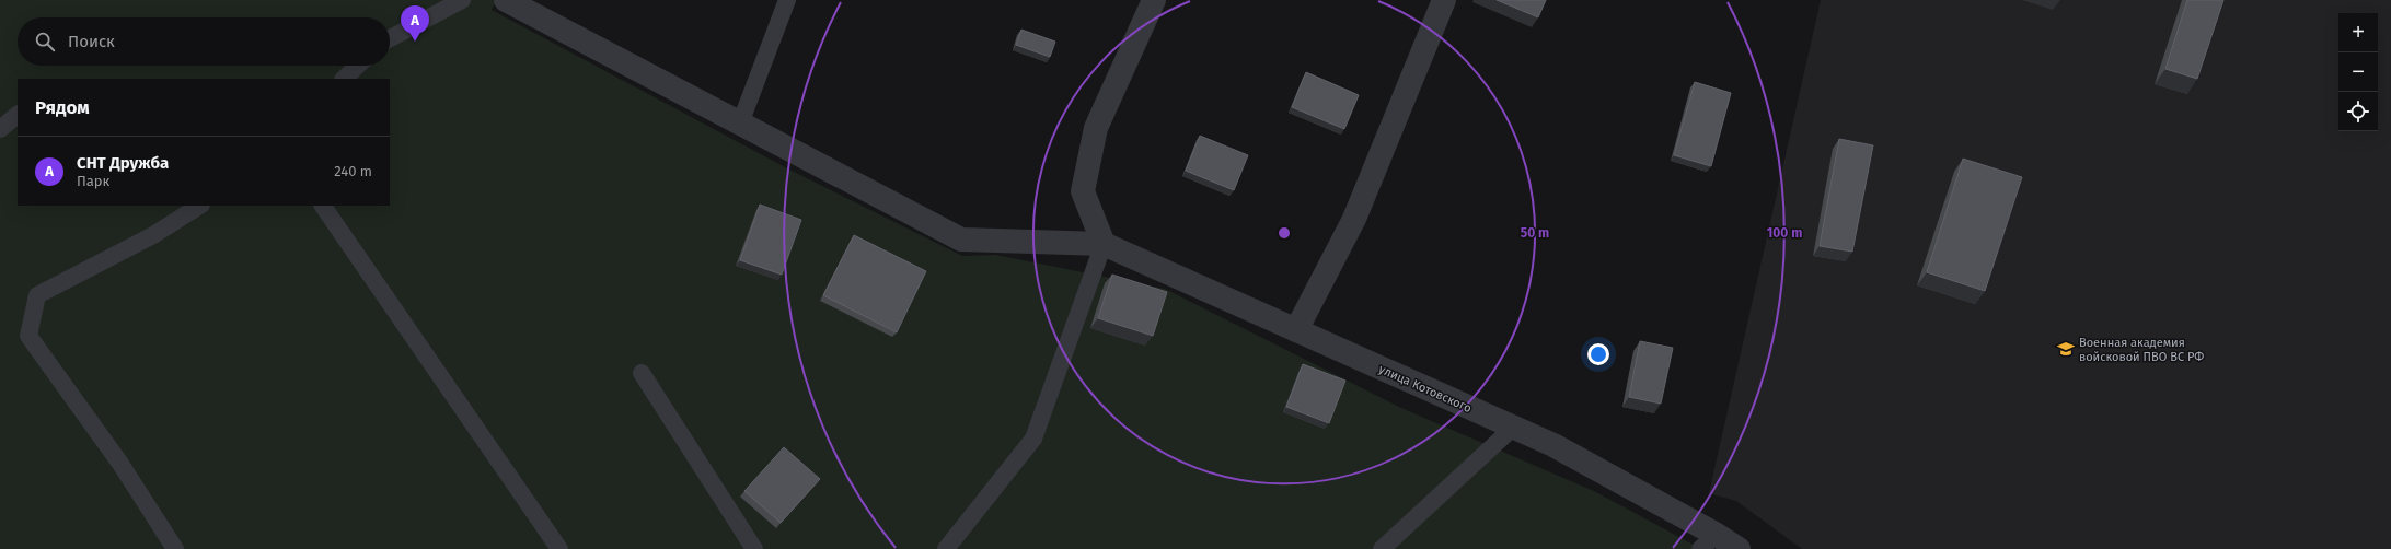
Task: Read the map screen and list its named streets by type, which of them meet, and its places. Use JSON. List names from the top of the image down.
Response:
{
  "streets": {
    "street": ["улица Котовского"]
  },
  "places": {
    "school or university": ["Военная академия войсковой ПВО ВС РФ"]
  },
  "page": {
    "pins": "A",
    "map_buttons": ["+", "−"],
    "search": "Поиск",
    "heading": "Рядом",
    "list": [
      {
        "mark": "A",
        "name": "СНТ Дружба",
        "note": "Парк",
        "value": "240 m"
      }
    ]
  },
  "rings": ["50 m", "100 m"]
}
